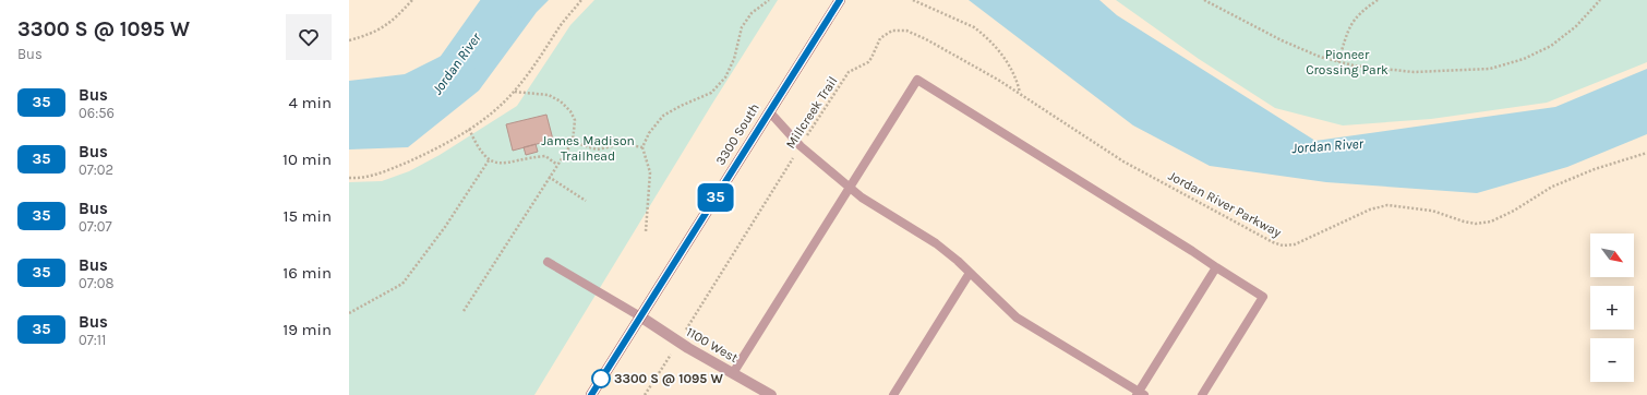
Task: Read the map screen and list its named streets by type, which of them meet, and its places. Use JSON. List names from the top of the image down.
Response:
{
  "streets": {
    "main road": ["3300 South"],
    "street": ["1100 West"],
    "path": ["Millcreek Trail", "Jordan River Parkway"]
  },
  "crossings": [
    ["Millcreek Trail", "Jordan River Parkway"],
    ["3300 South", "1100 West"]
  ],
  "water": ["Jordan River"],
  "parks": ["Pioneer Crossing Park", "James Madison Trailhead"],
  "places": ["3300 S @ 1095 W"],
  "lines": ["bus line 35"],
  "north": "bottom right",
  "page": {
    "heading": ["3300 S @ 1095 W", "Bus"],
    "on_map": "35",
    "list": [
      {
        "mark": "35",
        "name": "Bus",
        "note": "06:56",
        "value": "4 min"
      },
      {
        "mark": "35",
        "name": "Bus",
        "note": "07:02",
        "value": "10 min"
      },
      {
        "mark": "35",
        "name": "Bus",
        "note": "07:07",
        "value": "15 min"
      },
      {
        "mark": "35",
        "name": "Bus",
        "note": "07:08",
        "value": "16 min"
      },
      {
        "mark": "35",
        "name": "Bus",
        "note": "07:11",
        "value": "19 min"
      }
    ],
    "map_buttons": ["+", "−"]
  }
}
